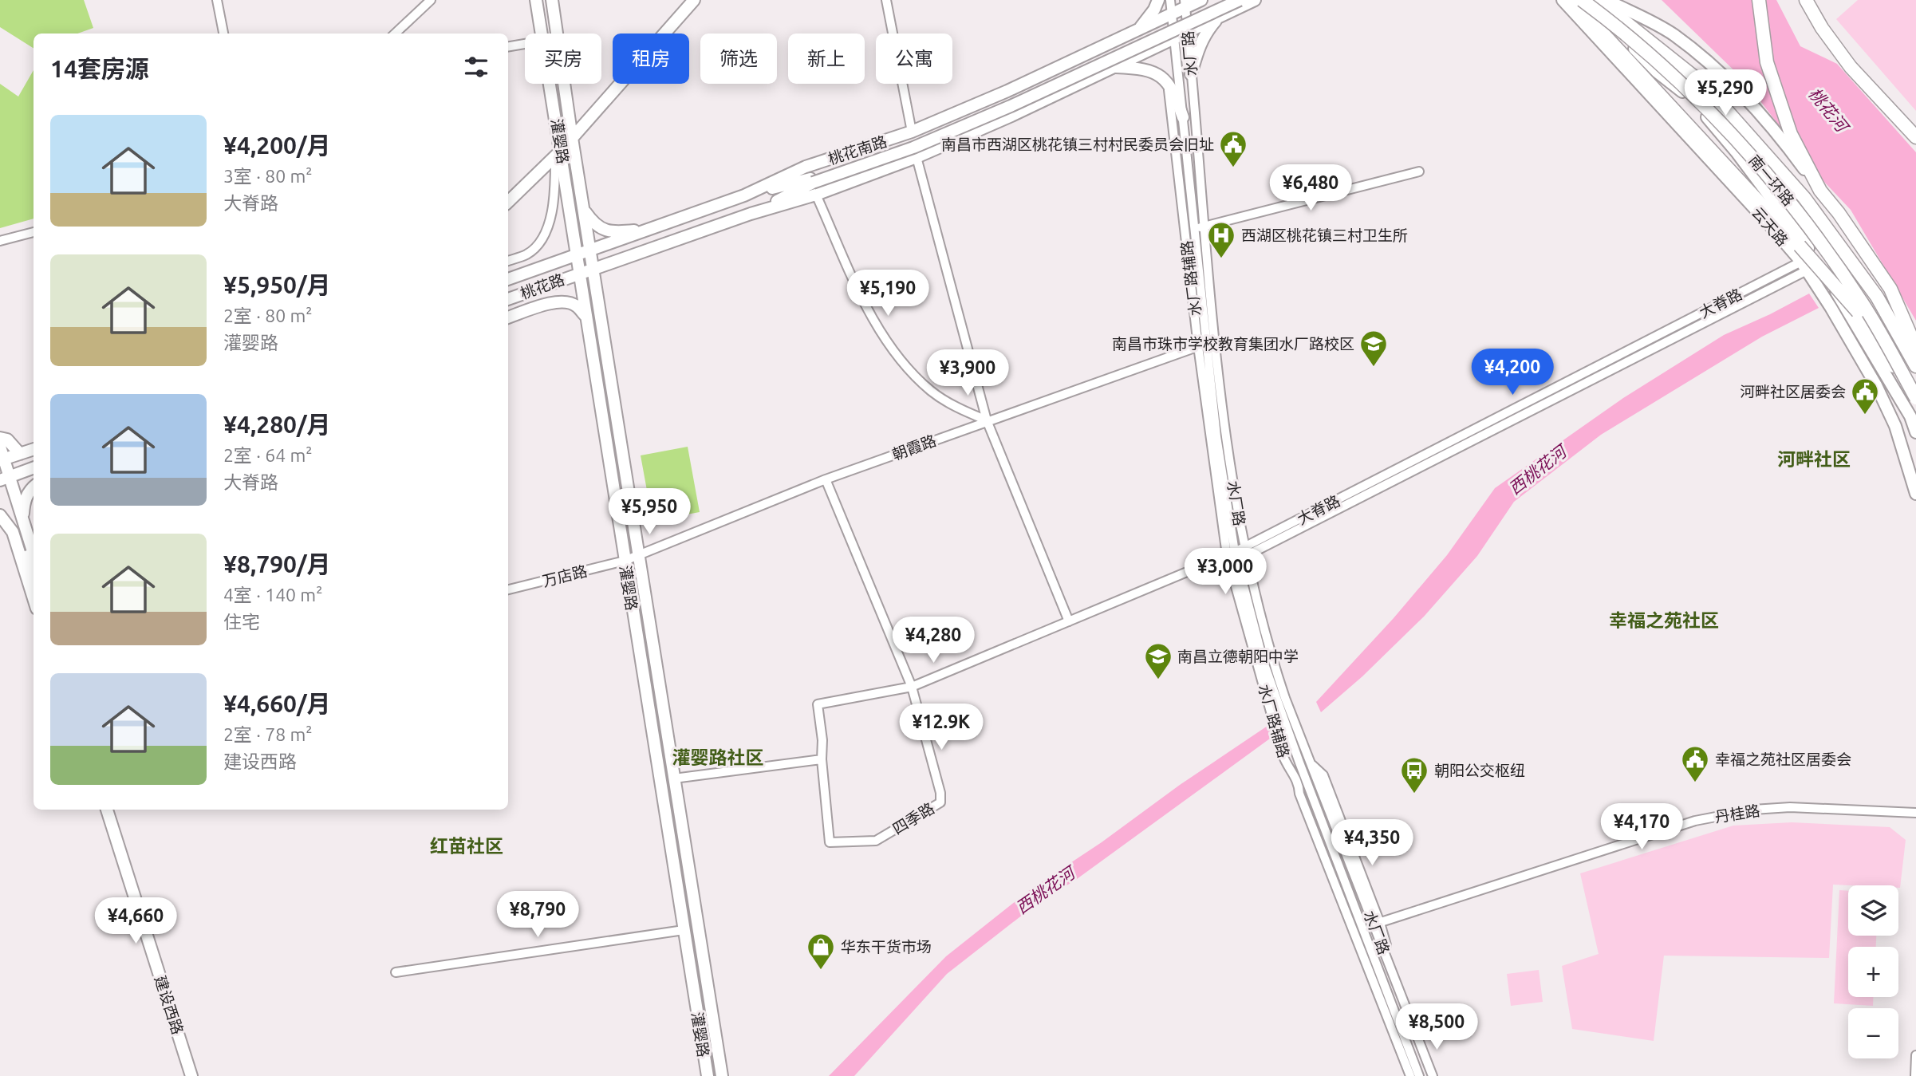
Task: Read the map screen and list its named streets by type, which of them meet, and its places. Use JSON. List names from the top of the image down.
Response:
{
  "streets": {
    "highway": ["南一环路"],
    "main road": [
      "灌婴路",
      "桃花南路",
      "云天路",
      "桃花路",
      "建设西路"
    ],
    "street": [
      "水厂路",
      "水厂路辅路",
      "大脊路",
      "朝霞路",
      "万店路",
      "丹桂路",
      "四季路"
    ]
  },
  "crossings": [
    ["水厂路", "桃花南路"],
    ["水厂路", "水厂路辅路"],
    ["水厂路", "大脊路"],
    ["水厂路", "朝霞路"],
    ["水厂路", "丹桂路"],
    ["灌婴路", "桃花南路"],
    ["灌婴路", "桃花路"],
    ["灌婴路", "朝霞路"],
    ["灌婴路", "万店路"],
    ["桃花南路", "桃花路"],
    ["云天路", "大脊路"],
    ["水厂路辅路", "大脊路"],
    ["水厂路辅路", "朝霞路"],
    ["大脊路", "四季路"],
    ["朝霞路", "万店路"],
    ["朝霞路", "四季路"]
  ],
  "districts": [
    "河畔社区",
    "幸福之苑社区",
    "灌婴路社区",
    "红苗社区"
  ],
  "water": ["桃花河", "西桃花河"],
  "places": {
    "public building": ["南昌市西湖区桃花镇三村村民委员会旧址", "河畔社区居委会", "幸福之苑社区居委会"],
    "hospital": ["西湖区桃花镇三村卫生所"],
    "school or university": ["南昌市珠市学校教育集团水厂路校区", "南昌立德朝阳中学"],
    "bus stop": ["朝阳公交枢纽"],
    "shop": ["华东干货市场"]
  },
  "page": {
    "chip": [
      "买房",
      "租房",
      "筛选",
      "新上",
      "公寓"
    ],
    "heading": "14套房源",
    "price": [
      "¥5,290",
      "¥6,480",
      "¥5,190",
      "¥4,200",
      "¥3,900",
      "¥5,950",
      "¥3,000",
      "¥4,280",
      "¥12.9K",
      "¥4,170",
      "¥4,350",
      "¥8,790",
      "¥4,660",
      "¥8,500"
    ],
    "list": [
      {
        "name": "¥4,200/月",
        "note": "3室 · 80 m² · 大脊路"
      },
      {
        "name": "¥5,950/月",
        "note": "2室 · 80 m² · 灌婴路"
      },
      {
        "name": "¥4,280/月",
        "note": "2室 · 64 m² · 大脊路"
      },
      {
        "name": "¥8,790/月",
        "note": "4室 · 140 m² · 住宅"
      },
      {
        "name": "¥4,660/月",
        "note": "2室 · 78 m² · 建设西路"
      }
    ],
    "map_buttons": ["+", "−"]
  }
}
